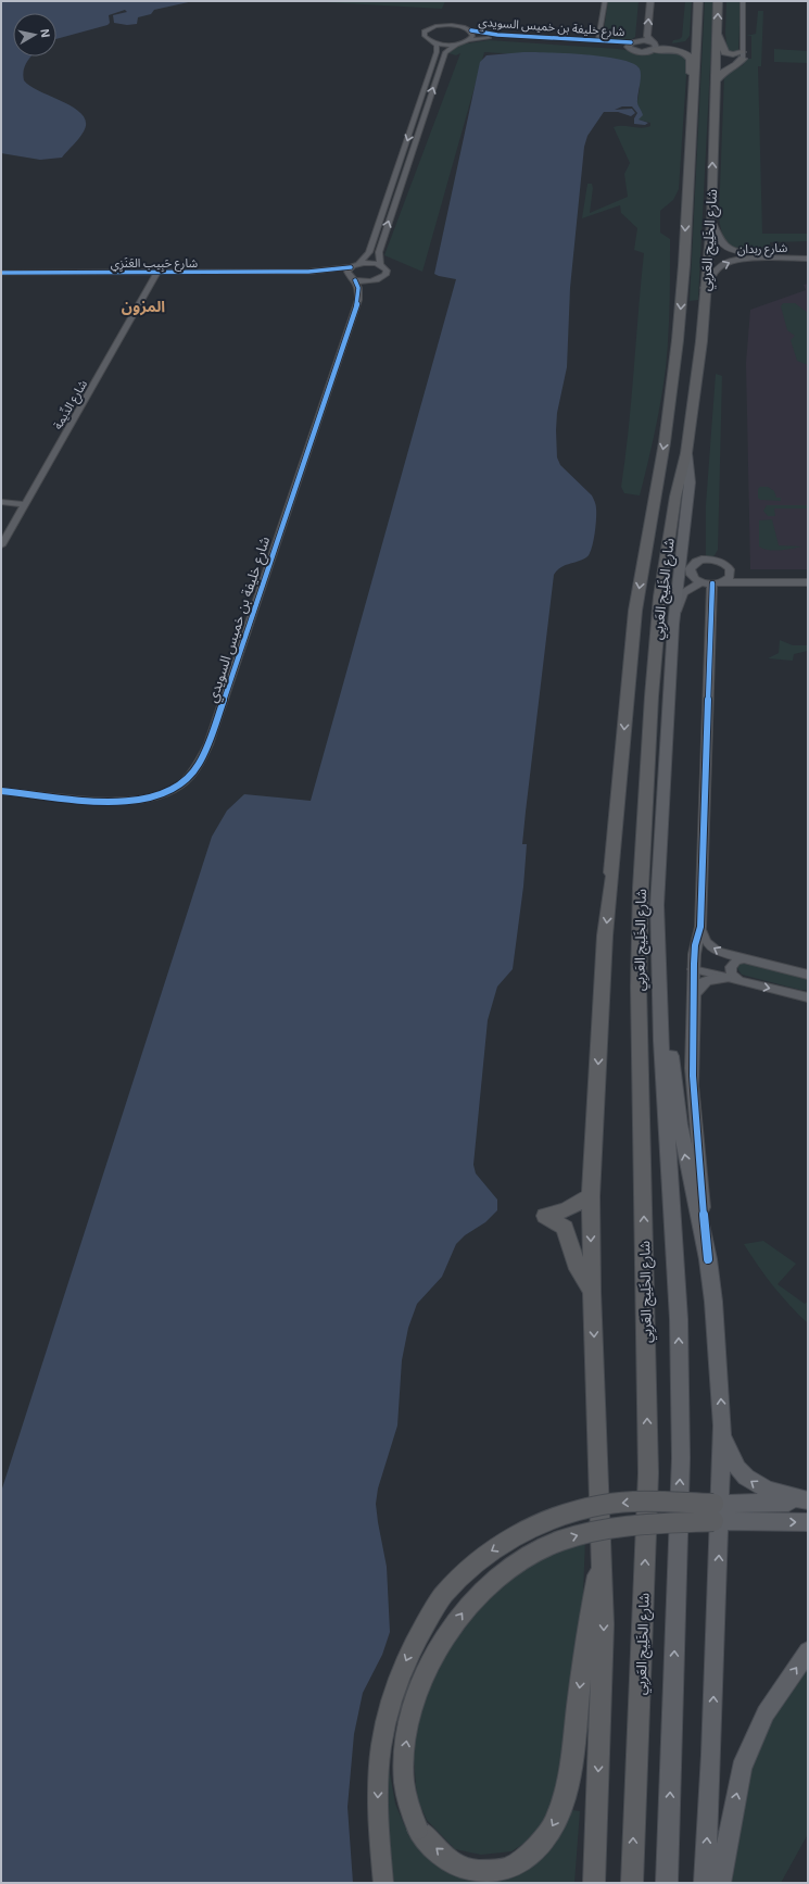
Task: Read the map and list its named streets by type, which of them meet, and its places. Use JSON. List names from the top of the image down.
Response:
{
  "streets": {
    "highway": ["شارع الخَلِيج العَربِي"],
    "main road": ["شارع ربدان"],
    "street": ["شارع خليفة بن خميس السويدي", "شارع حَبِيب العَنَزِي", "شارع الدِّيمة"]
  },
  "crossings": [
    ["شارع خليفة بن خميس السويدي", "شارع حَبِيب العَنَزِي"],
    ["شارع الخَلِيج العَربِي", "شارع ربدان"],
    ["شارع حَبِيب العَنَزِي", "شارع الدِّيمة"]
  ],
  "districts": ["المزون"],
  "north": "right"
}
